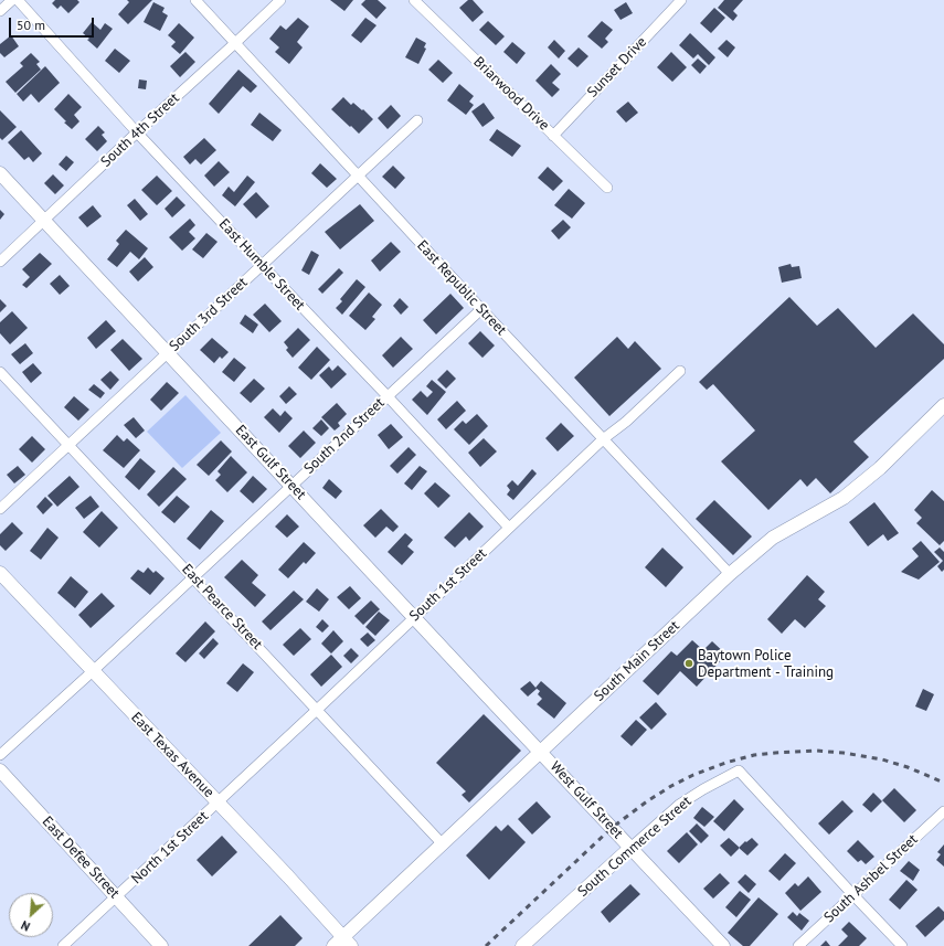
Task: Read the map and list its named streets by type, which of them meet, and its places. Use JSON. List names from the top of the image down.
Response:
{
  "streets": {
    "main road": [
      "East Gulf Street",
      "South Main Street",
      "East Texas Avenue",
      "West Gulf Street",
      "South Commerce Street",
      "East Defee Street"
    ],
    "street": [
      "Sunset Drive",
      "Briarwood Drive",
      "South 4th Street",
      "East Humble Street",
      "East Republic Street",
      "South 3rd Street",
      "South 2nd Street",
      "South 1st Street",
      "East Pearce Street",
      "North 1st Street",
      "South Ashbel Street"
    ]
  },
  "crossings": [
    ["Sunset Drive", "Briarwood Drive"],
    ["South 4th Street", "East Humble Street"],
    ["South 4th Street", "East Republic Street"],
    ["South 4th Street", "East Gulf Street"],
    ["East Humble Street", "South 3rd Street"],
    ["East Humble Street", "South 2nd Street"],
    ["East Humble Street", "South 1st Street"],
    ["East Republic Street", "South 3rd Street"],
    ["East Republic Street", "South 2nd Street"],
    ["East Republic Street", "South 1st Street"],
    ["East Republic Street", "South Main Street"],
    ["South 3rd Street", "East Gulf Street"],
    ["South 3rd Street", "East Pearce Street"],
    ["South 2nd Street", "East Gulf Street"],
    ["South 2nd Street", "East Pearce Street"],
    ["South 2nd Street", "East Texas Avenue"],
    ["East Gulf Street", "South 1st Street"],
    ["East Gulf Street", "South Main Street"],
    ["East Gulf Street", "West Gulf Street"],
    ["South 1st Street", "East Pearce Street"],
    ["South 1st Street", "East Texas Avenue"],
    ["South 1st Street", "North 1st Street"],
    ["East Pearce Street", "South Main Street"],
    ["South Main Street", "East Texas Avenue"],
    ["South Main Street", "West Gulf Street"],
    ["East Texas Avenue", "North 1st Street"],
    ["West Gulf Street", "South Commerce Street"],
    ["South Commerce Street", "South Ashbel Street"],
    ["North 1st Street", "East Defee Street"]
  ],
  "places": ["Baytown Police Department - Training"],
  "scale_bar": "50 m",
  "north": "bottom left"
}
